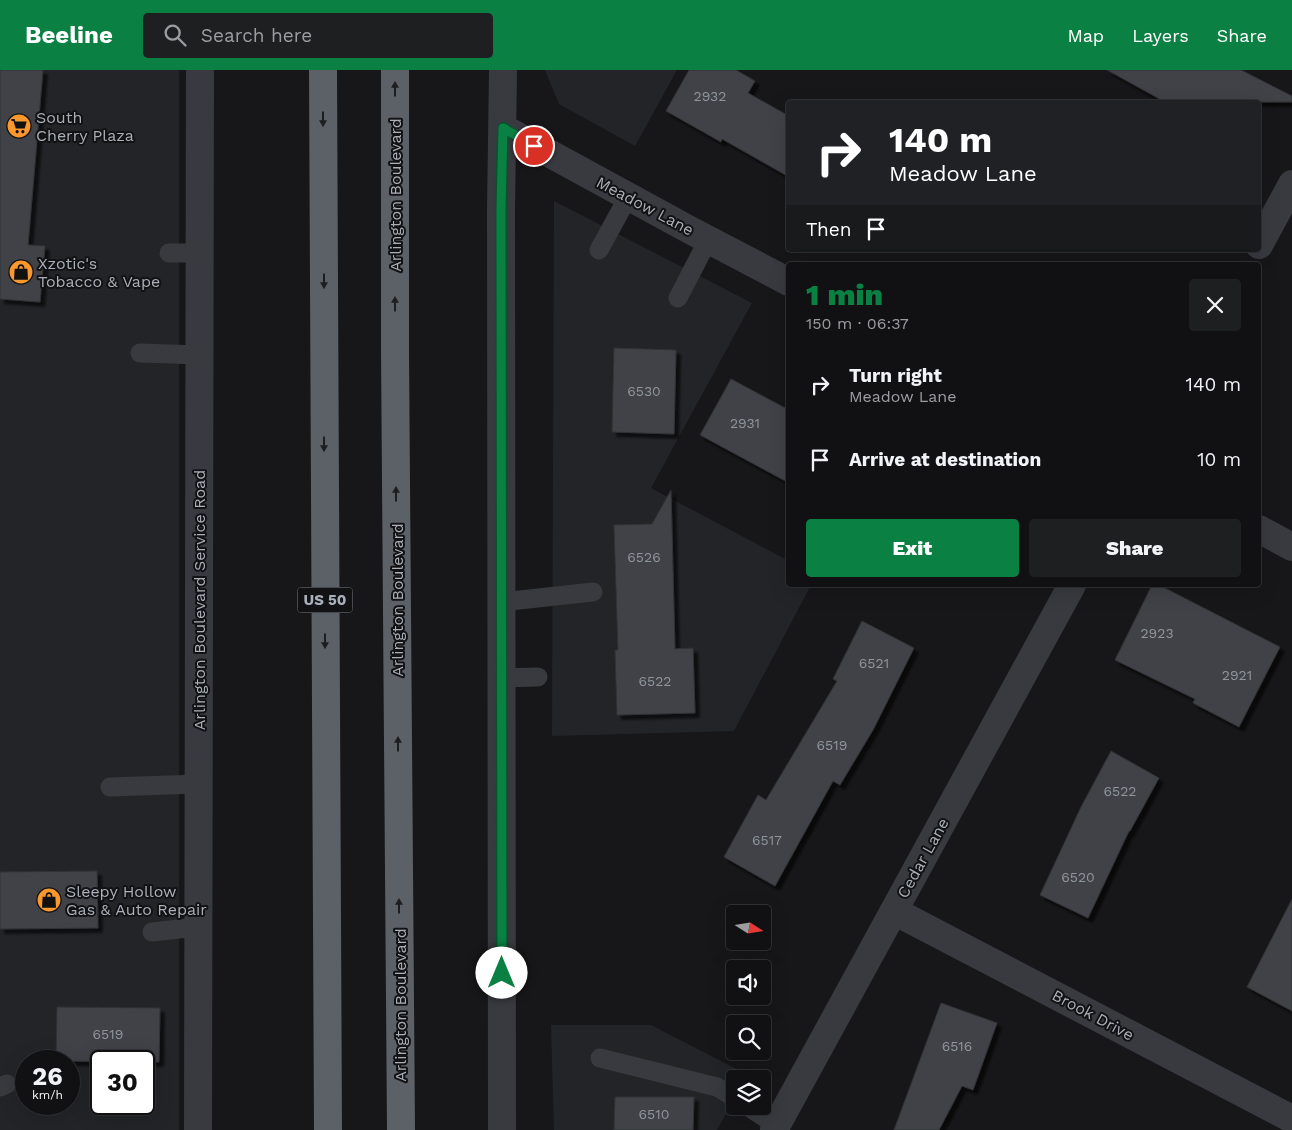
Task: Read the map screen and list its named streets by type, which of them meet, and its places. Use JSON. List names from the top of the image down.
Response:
{
  "streets": {
    "highway": ["Arlington Boulevard", "US 50"],
    "street": [
      "Meadow Lane",
      "Arlington Boulevard Service Road",
      "Cedar Lane",
      "Brook Drive"
    ]
  },
  "crossings": [
    ["Cedar Lane", "Brook Drive"]
  ],
  "places": {
    "supermarket": ["South Cherry Plaza"],
    "shop": ["Xzotic's Tobacco & Vape", "Sleepy Hollow Gas & Auto Repair"]
  },
  "house_numbers": [
    "2932",
    "6530",
    "2931",
    "6526",
    "2923",
    "6521",
    "2921",
    "6522",
    "6519",
    "6522",
    "6517",
    "6520",
    "6519",
    "6516",
    "6510"
  ],
  "north": "right",
  "page": {
    "header": "Beeline",
    "search": "Search here",
    "nav": ["Map", "Layers", "Share"],
    "turn": ["140 m", "Meadow Lane"],
    "then": "Then",
    "heading": ["1 min", "150 m · 06:37"],
    "list": [
      {
        "name": "Turn right",
        "note": "Meadow Lane",
        "value": "140 m"
      },
      {
        "name": "Arrive at destination",
        "value": "10 m"
      }
    ],
    "buttons": ["Exit", "Share"],
    "speed": "26 km/h",
    "limit": "30"
  }
}
